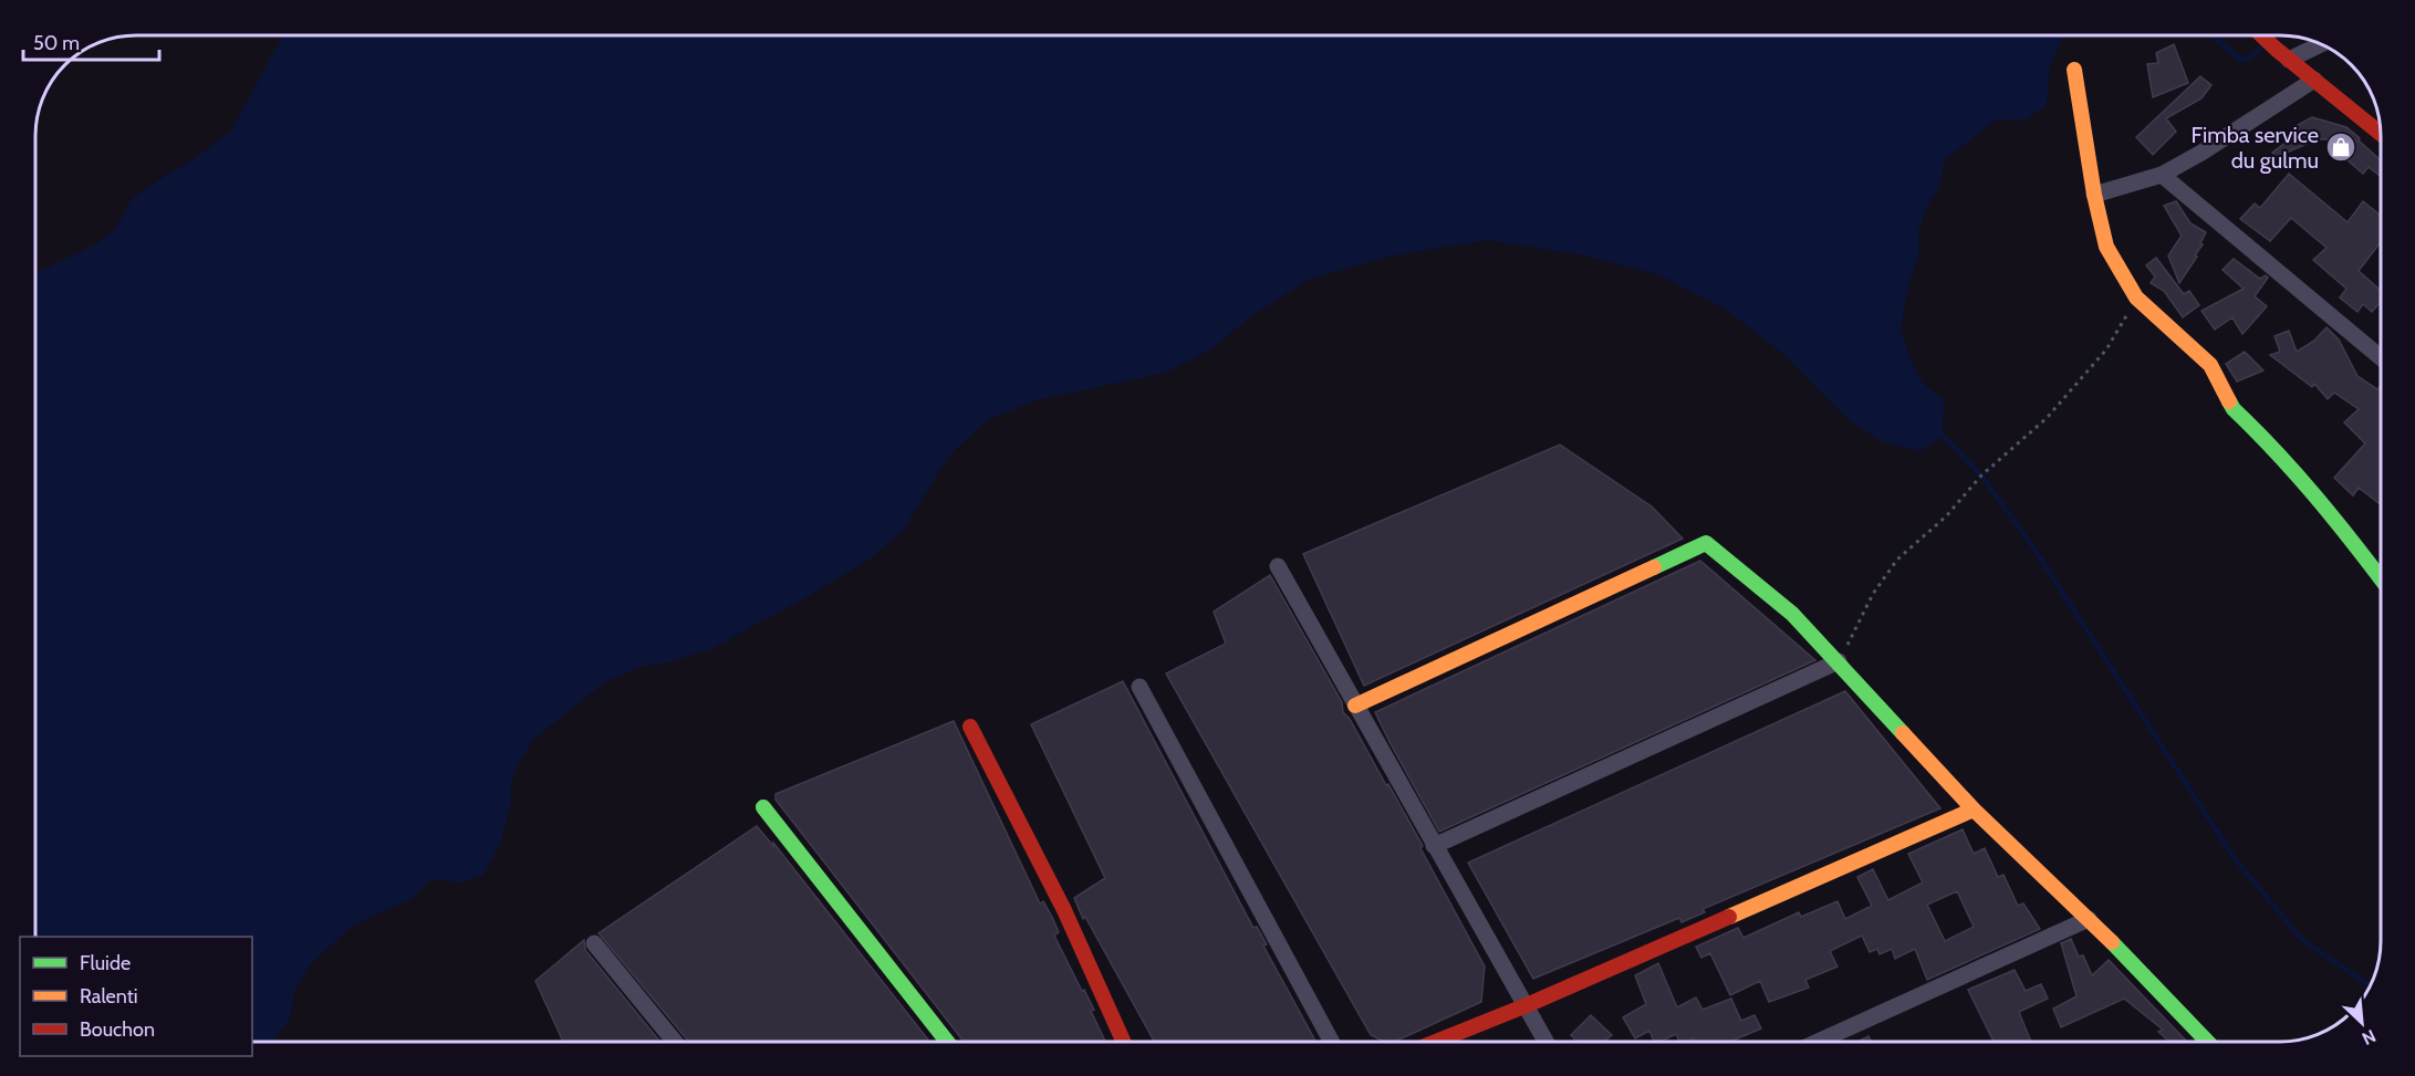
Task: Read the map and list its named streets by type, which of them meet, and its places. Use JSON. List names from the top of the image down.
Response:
{
  "places": {
    "shop": ["Fimba service du gulmu"]
  },
  "legend": ["Fluide", "Ralenti", "Bouchon"],
  "scale_bar": "50 m",
  "north": "bottom right"
}
